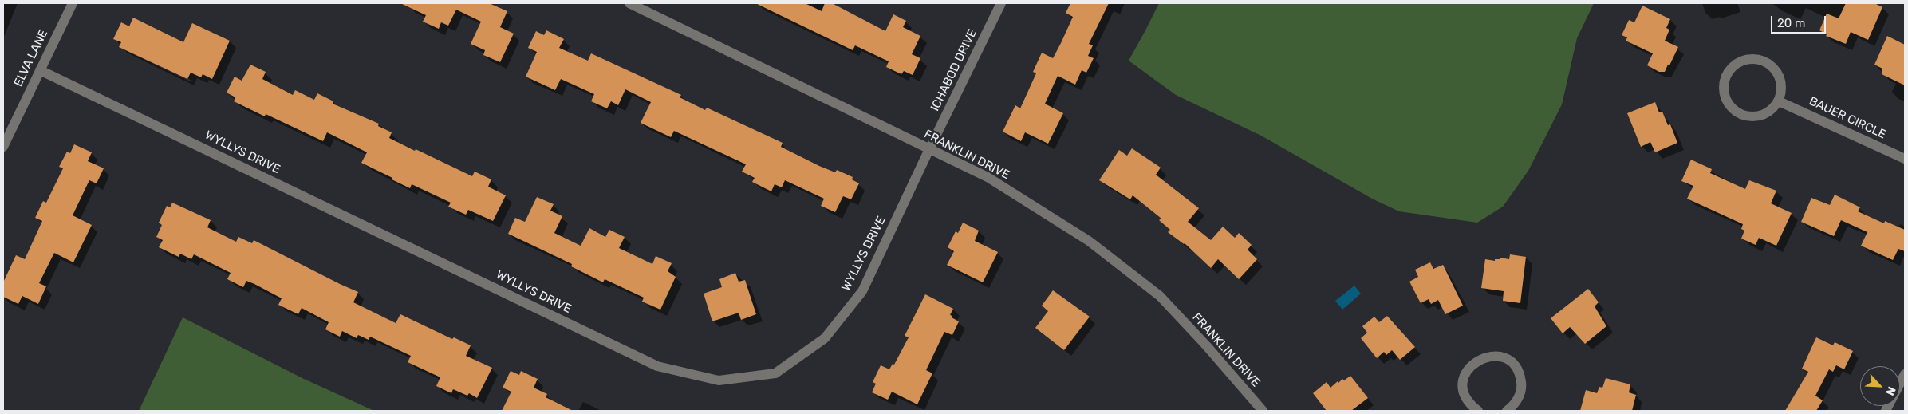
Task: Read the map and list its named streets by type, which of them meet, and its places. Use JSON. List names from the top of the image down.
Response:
{
  "streets": {
    "street": [
      "ELVA LANE",
      "ICHABOD DRIVE",
      "BAUER CIRCLE",
      "WYLLYS DRIVE",
      "FRANKLIN DRIVE"
    ]
  },
  "crossings": [
    ["ELVA LANE", "WYLLYS DRIVE"],
    ["ICHABOD DRIVE", "WYLLYS DRIVE"],
    ["ICHABOD DRIVE", "FRANKLIN DRIVE"],
    ["WYLLYS DRIVE", "FRANKLIN DRIVE"]
  ],
  "scale_bar": "20 m",
  "north": "bottom right"
}
